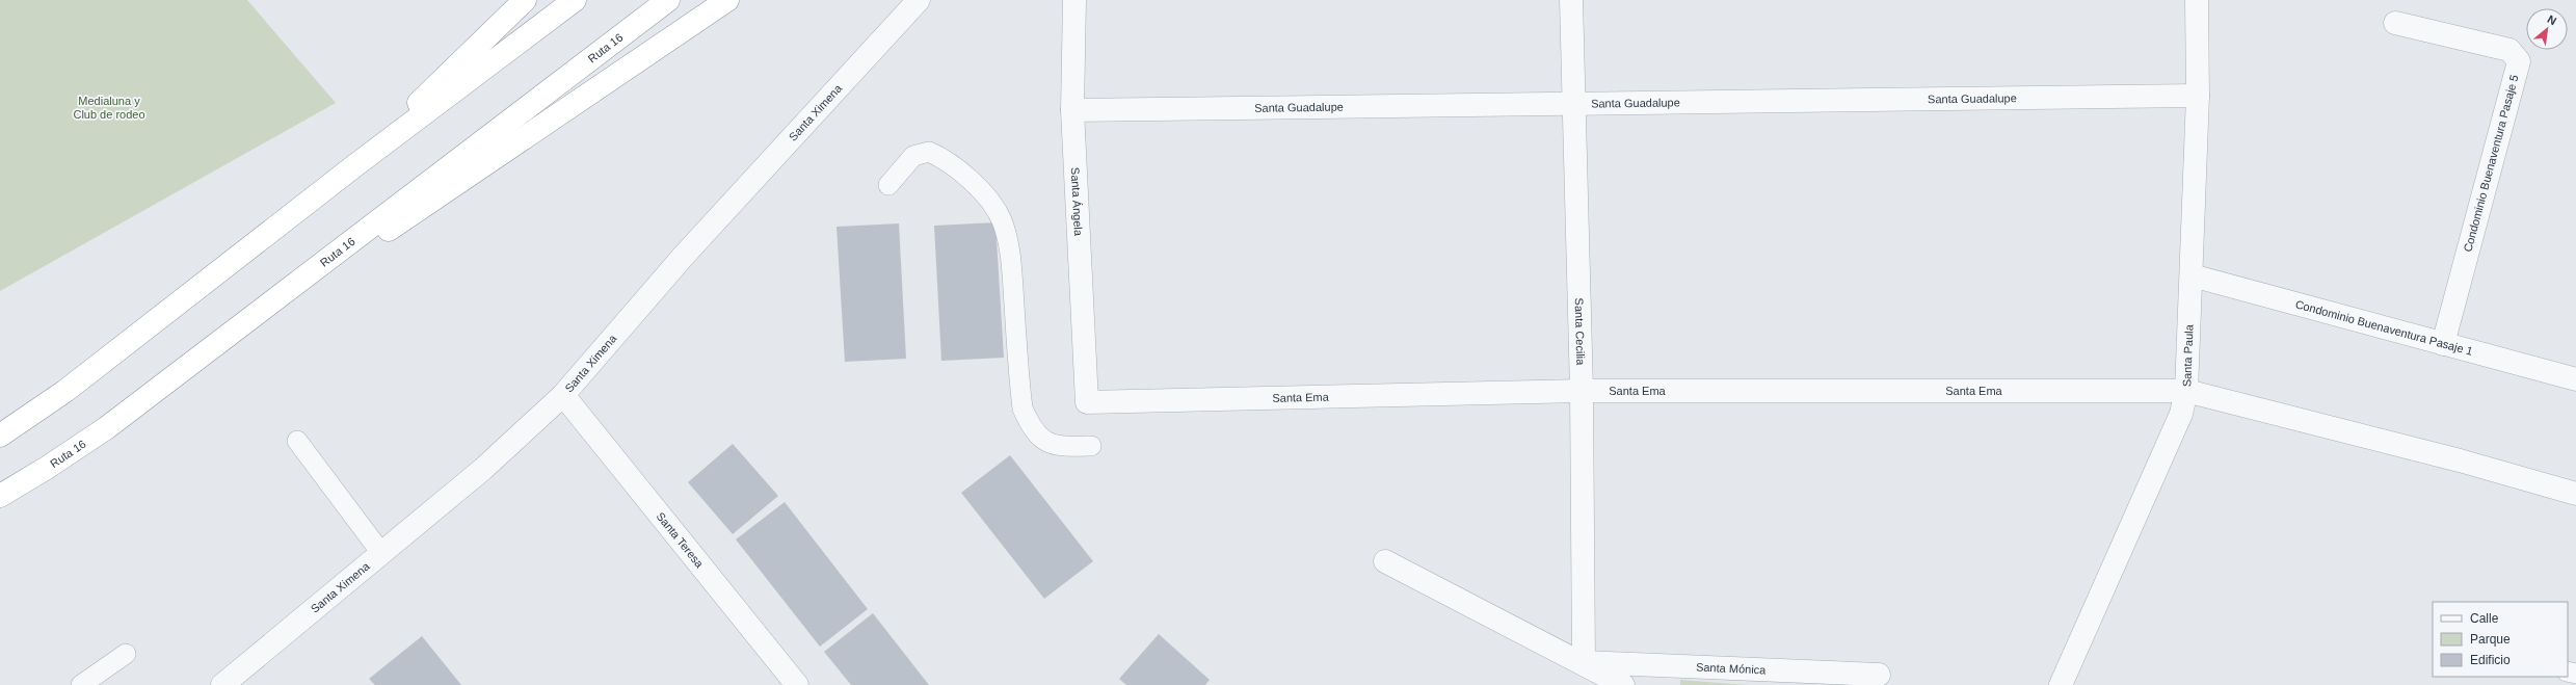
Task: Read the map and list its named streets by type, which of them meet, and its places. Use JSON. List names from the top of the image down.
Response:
{
  "streets": {
    "highway": ["Ruta 16"],
    "street": [
      "Santa Guadalupe",
      "Santa Ximena",
      "Condominio Buenaventura Pasaje 5",
      "Santa Ángela",
      "Condominio Buenaventura Pasaje 1",
      "Santa Cecilia",
      "Santa Paula",
      "Santa Ema",
      "Santa Teresa",
      "Santa Mónica"
    ]
  },
  "crossings": [
    ["Santa Guadalupe", "Santa Ángela"],
    ["Santa Guadalupe", "Santa Cecilia"],
    ["Santa Guadalupe", "Santa Paula"],
    ["Santa Ximena", "Santa Teresa"],
    ["Condominio Buenaventura Pasaje 5", "Condominio Buenaventura Pasaje 1"],
    ["Santa Ángela", "Santa Ema"],
    ["Condominio Buenaventura Pasaje 1", "Santa Paula"],
    ["Santa Cecilia", "Santa Ema"],
    ["Santa Cecilia", "Santa Mónica"],
    ["Santa Paula", "Santa Ema"]
  ],
  "parks": ["Medialuna y Club de rodeo"],
  "legend": ["Calle", "Parque", "Edificio"],
  "north": "top right"
}
